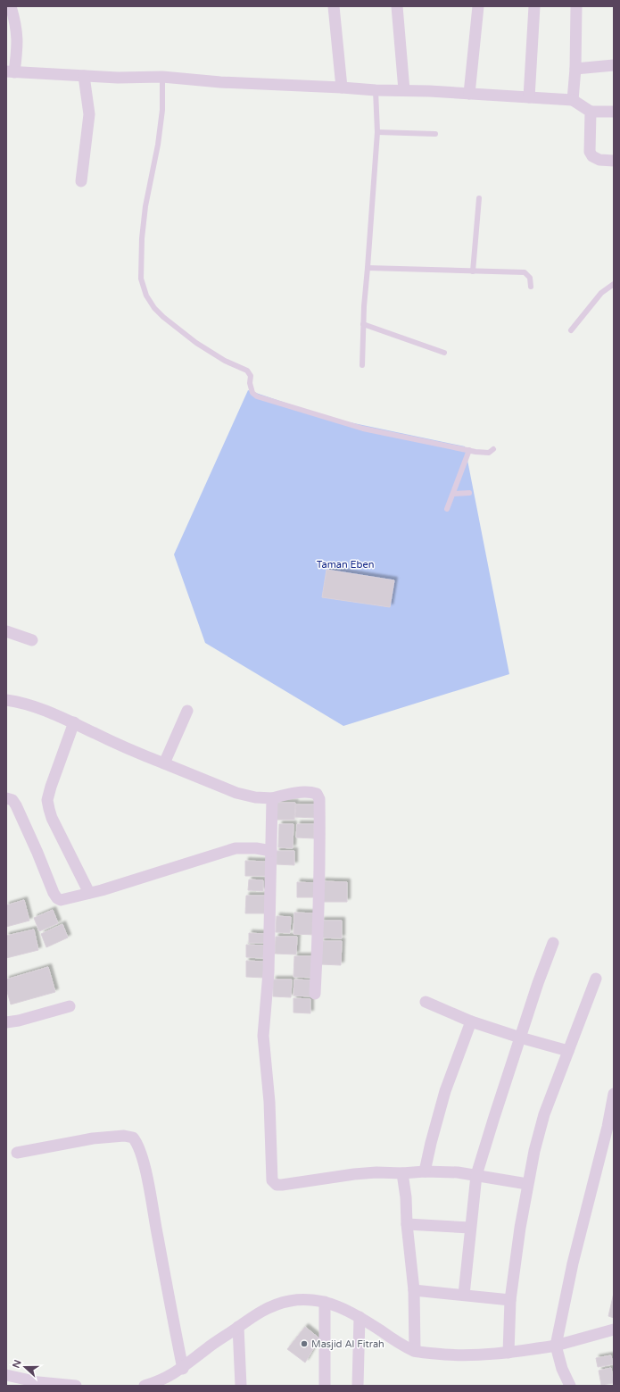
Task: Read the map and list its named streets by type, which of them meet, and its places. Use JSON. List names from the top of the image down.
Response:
{
  "parks": ["Taman Eben"],
  "places": ["Masjid Al Fitrah"],
  "north": "left"
}
